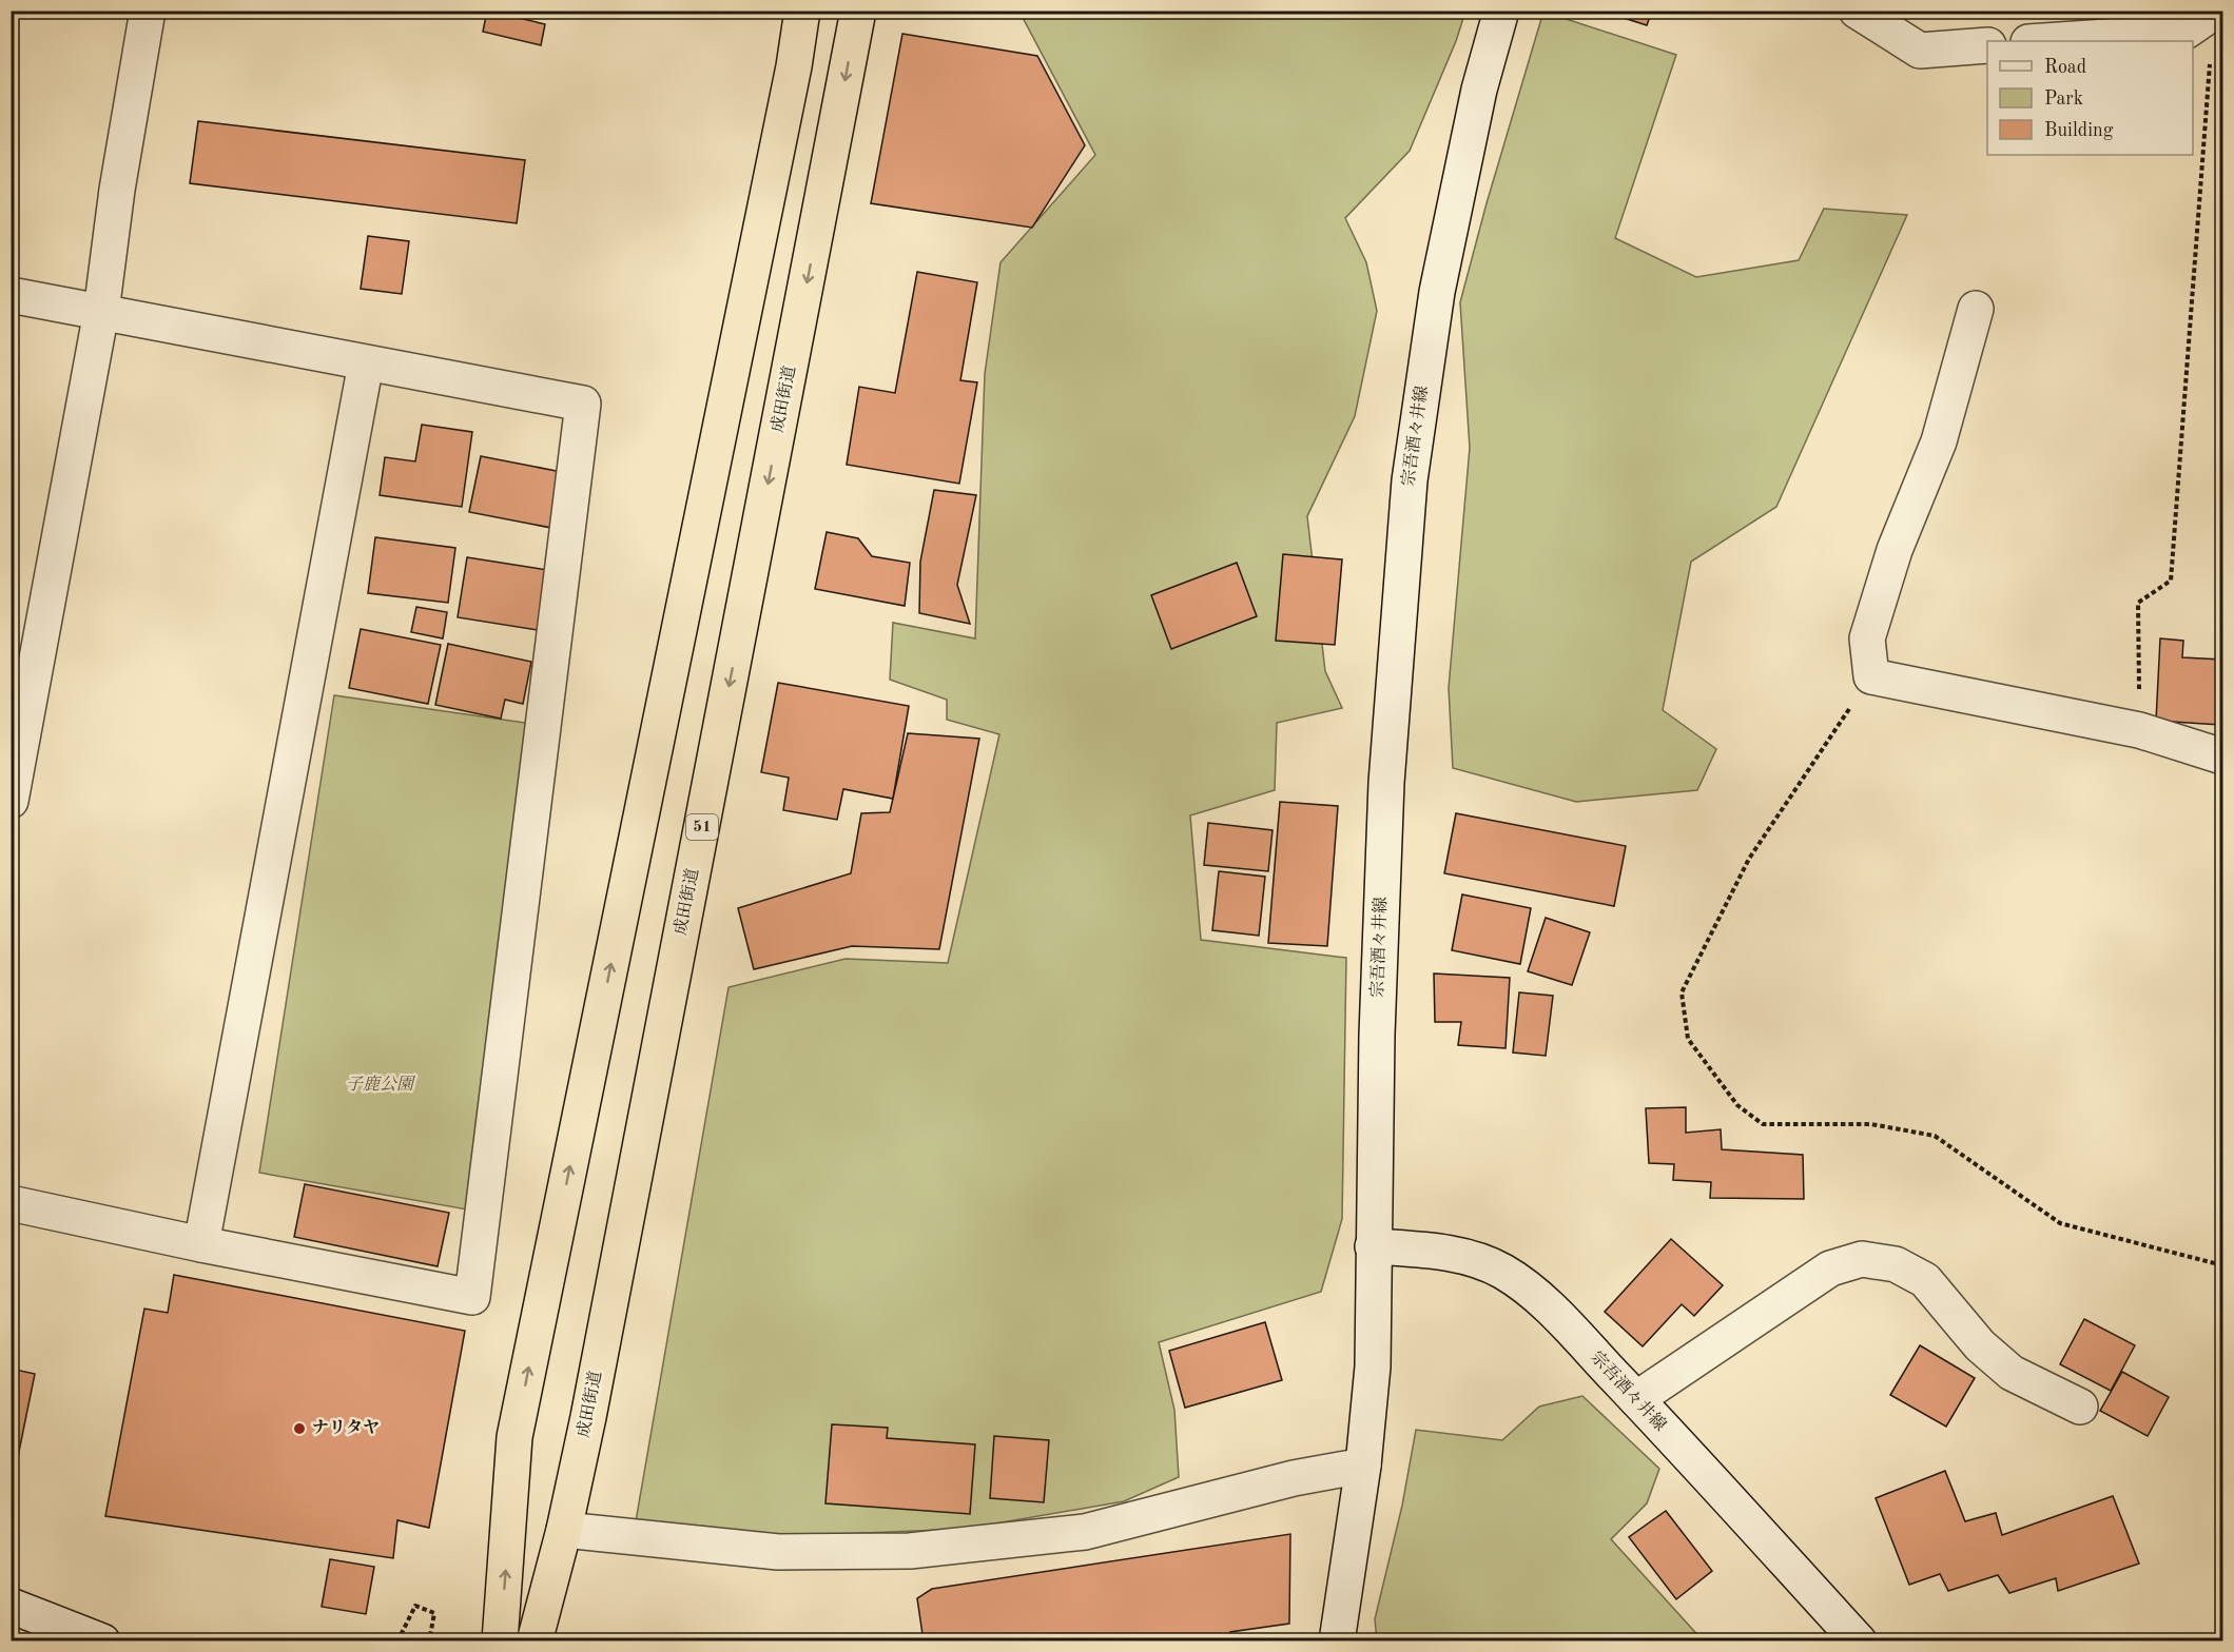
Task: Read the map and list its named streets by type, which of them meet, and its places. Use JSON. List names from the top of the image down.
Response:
{
  "streets": {
    "highway": ["成田街道", "51"],
    "street": ["宗吾酒々井線"]
  },
  "parks": ["子鹿公園"],
  "places": ["ナリタヤ"],
  "legend": ["Road", "Park", "Building"]
}
